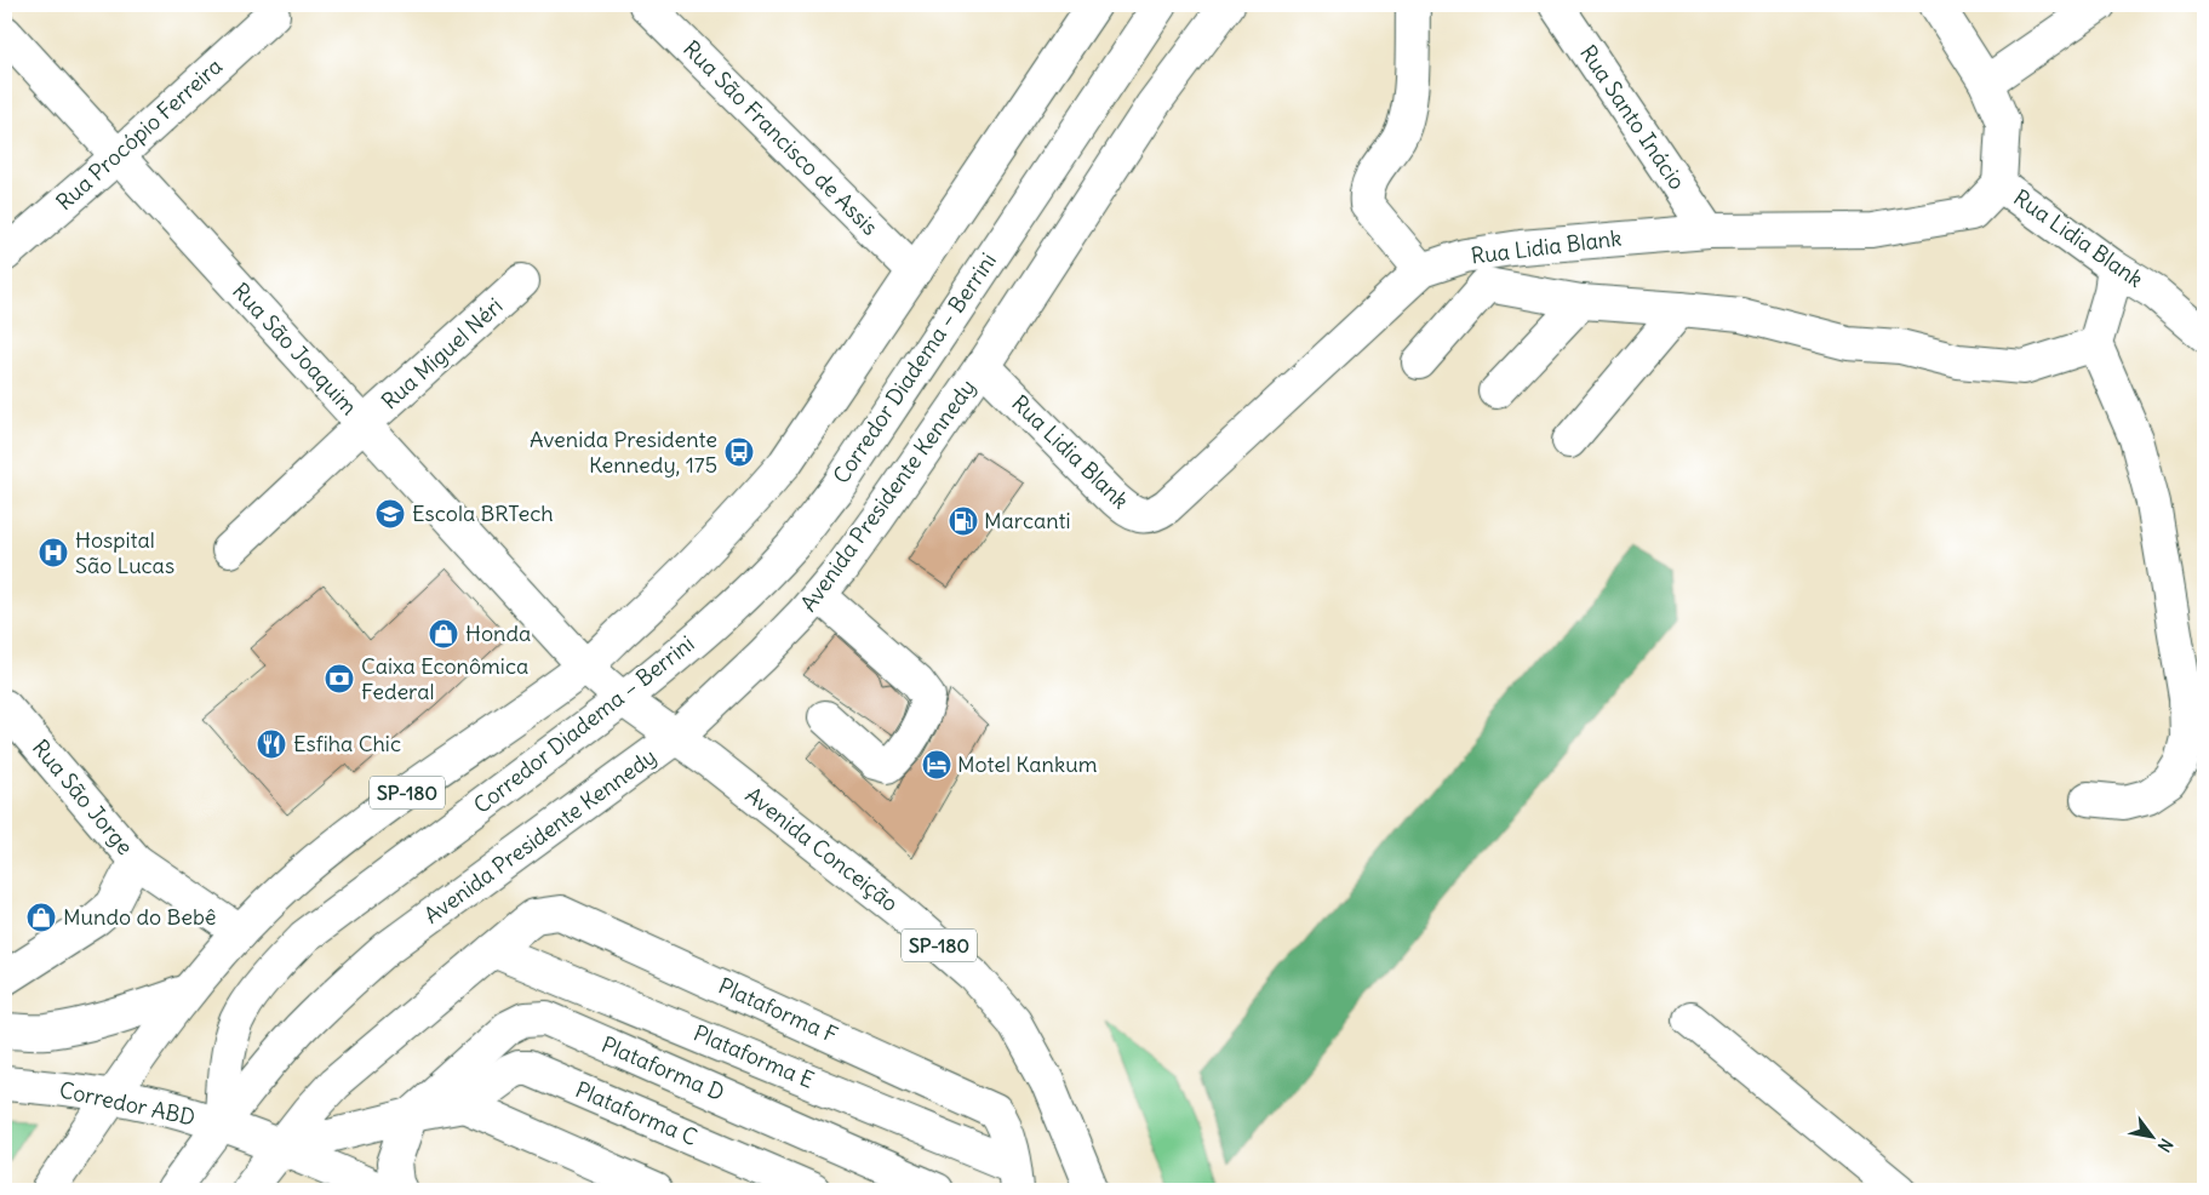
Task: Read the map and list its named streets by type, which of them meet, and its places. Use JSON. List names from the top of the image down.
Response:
{
  "streets": {
    "street": [
      "Rua Santo Inácio",
      "Rua Procópio Ferreira",
      "Rua São Francisco de Assis",
      "Rua Lidia Blank",
      "Rua São Joaquim",
      "Rua Miguel Néri",
      "Corredor Diadema – Berrini",
      "Avenida Presidente Kennedy",
      "SP-180",
      "Rua São Jorge",
      "Avenida Conceição",
      "Plataforma F",
      "Plataforma E",
      "Plataforma D",
      "Corredor ABD",
      "Plataforma C"
    ]
  },
  "crossings": [
    ["Rua Santo Inácio", "Rua Lidia Blank"],
    ["Rua Procópio Ferreira", "Rua São Joaquim"],
    ["Rua Lidia Blank", "Avenida Presidente Kennedy"],
    ["Rua São Joaquim", "Rua Miguel Néri"],
    ["Rua São Joaquim", "SP-180"],
    ["Rua São Joaquim", "Avenida Conceição"],
    ["Corredor Diadema – Berrini", "Avenida Presidente Kennedy"],
    ["Corredor Diadema – Berrini", "Avenida Conceição"],
    ["Corredor Diadema – Berrini", "Corredor ABD"],
    ["Avenida Presidente Kennedy", "Avenida Conceição"],
    ["Avenida Presidente Kennedy", "Corredor ABD"],
    ["SP-180", "Rua São Jorge"],
    ["SP-180", "Avenida Conceição"],
    ["SP-180", "Corredor ABD"],
    ["Plataforma F", "Plataforma E"]
  ],
  "places": {
    "bus stop": ["Avenida Presidente Kennedy, 175"],
    "school or university": ["Escola BRTech"],
    "fuel station": ["Marcanti"],
    "hospital": ["Hospital São Lucas"],
    "shop": ["Honda", "Mundo do Bebê"],
    "bank": ["Caixa Econômica Federal"],
    "restaurant": ["Esfiha Chic"],
    "hotel": ["Motel Kankum"]
  },
  "north": "bottom right"
}
